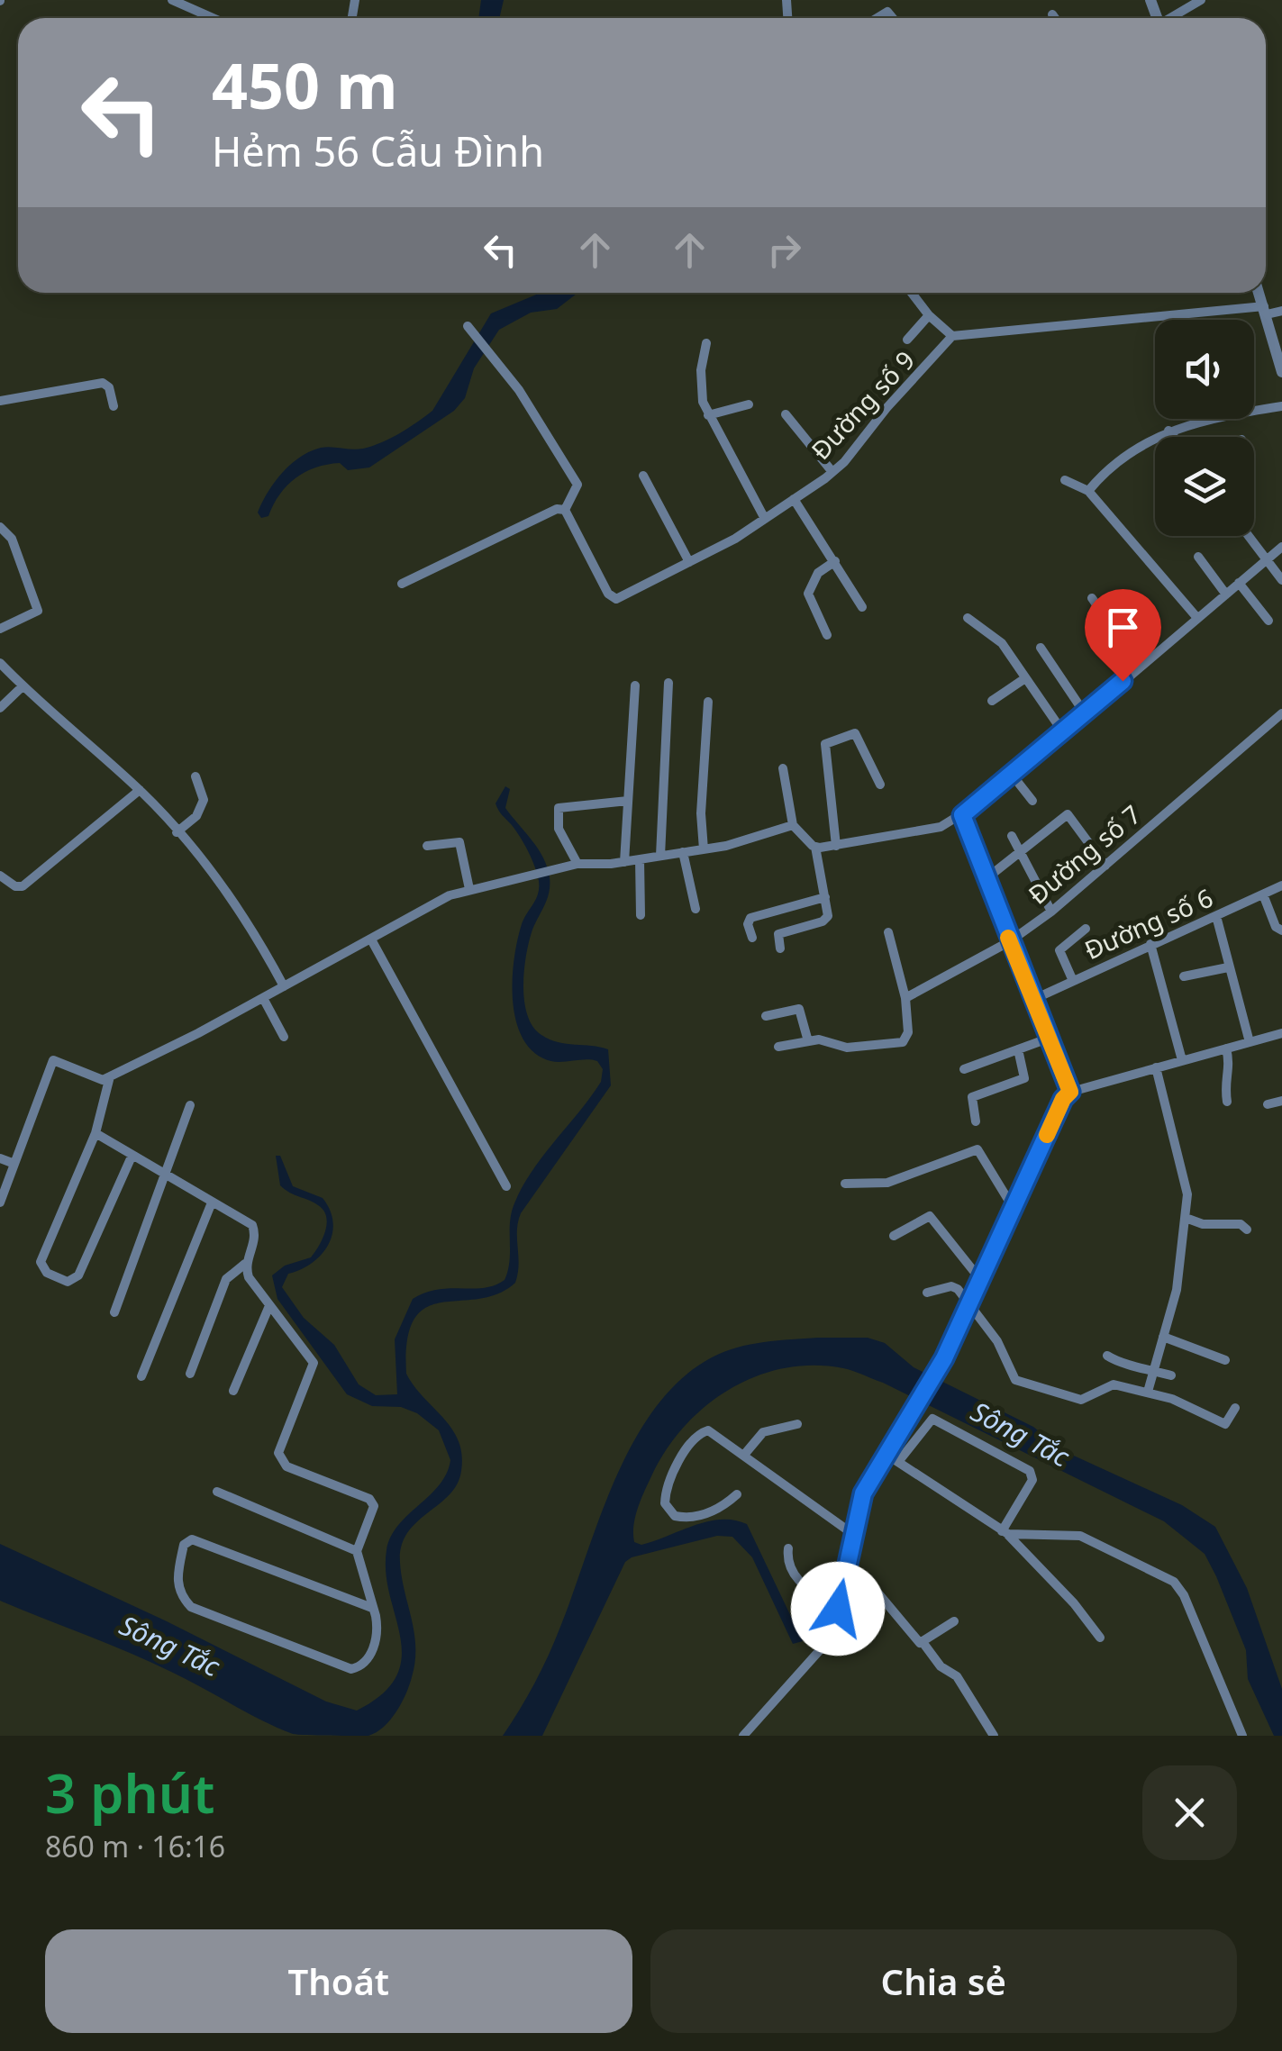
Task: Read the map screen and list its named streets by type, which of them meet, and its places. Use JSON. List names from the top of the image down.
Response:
{
  "streets": {
    "street": ["Đường số 9", "Đường số 7", "Đường số 6"]
  },
  "water": ["Sông Tắc"],
  "page": {
    "turn": ["450 m", "Hẻm 56 Cẫu Đình"],
    "heading": ["3 phút", "860 m · 16:16"],
    "buttons": ["Thoát", "Chia sẻ"]
  }
}
